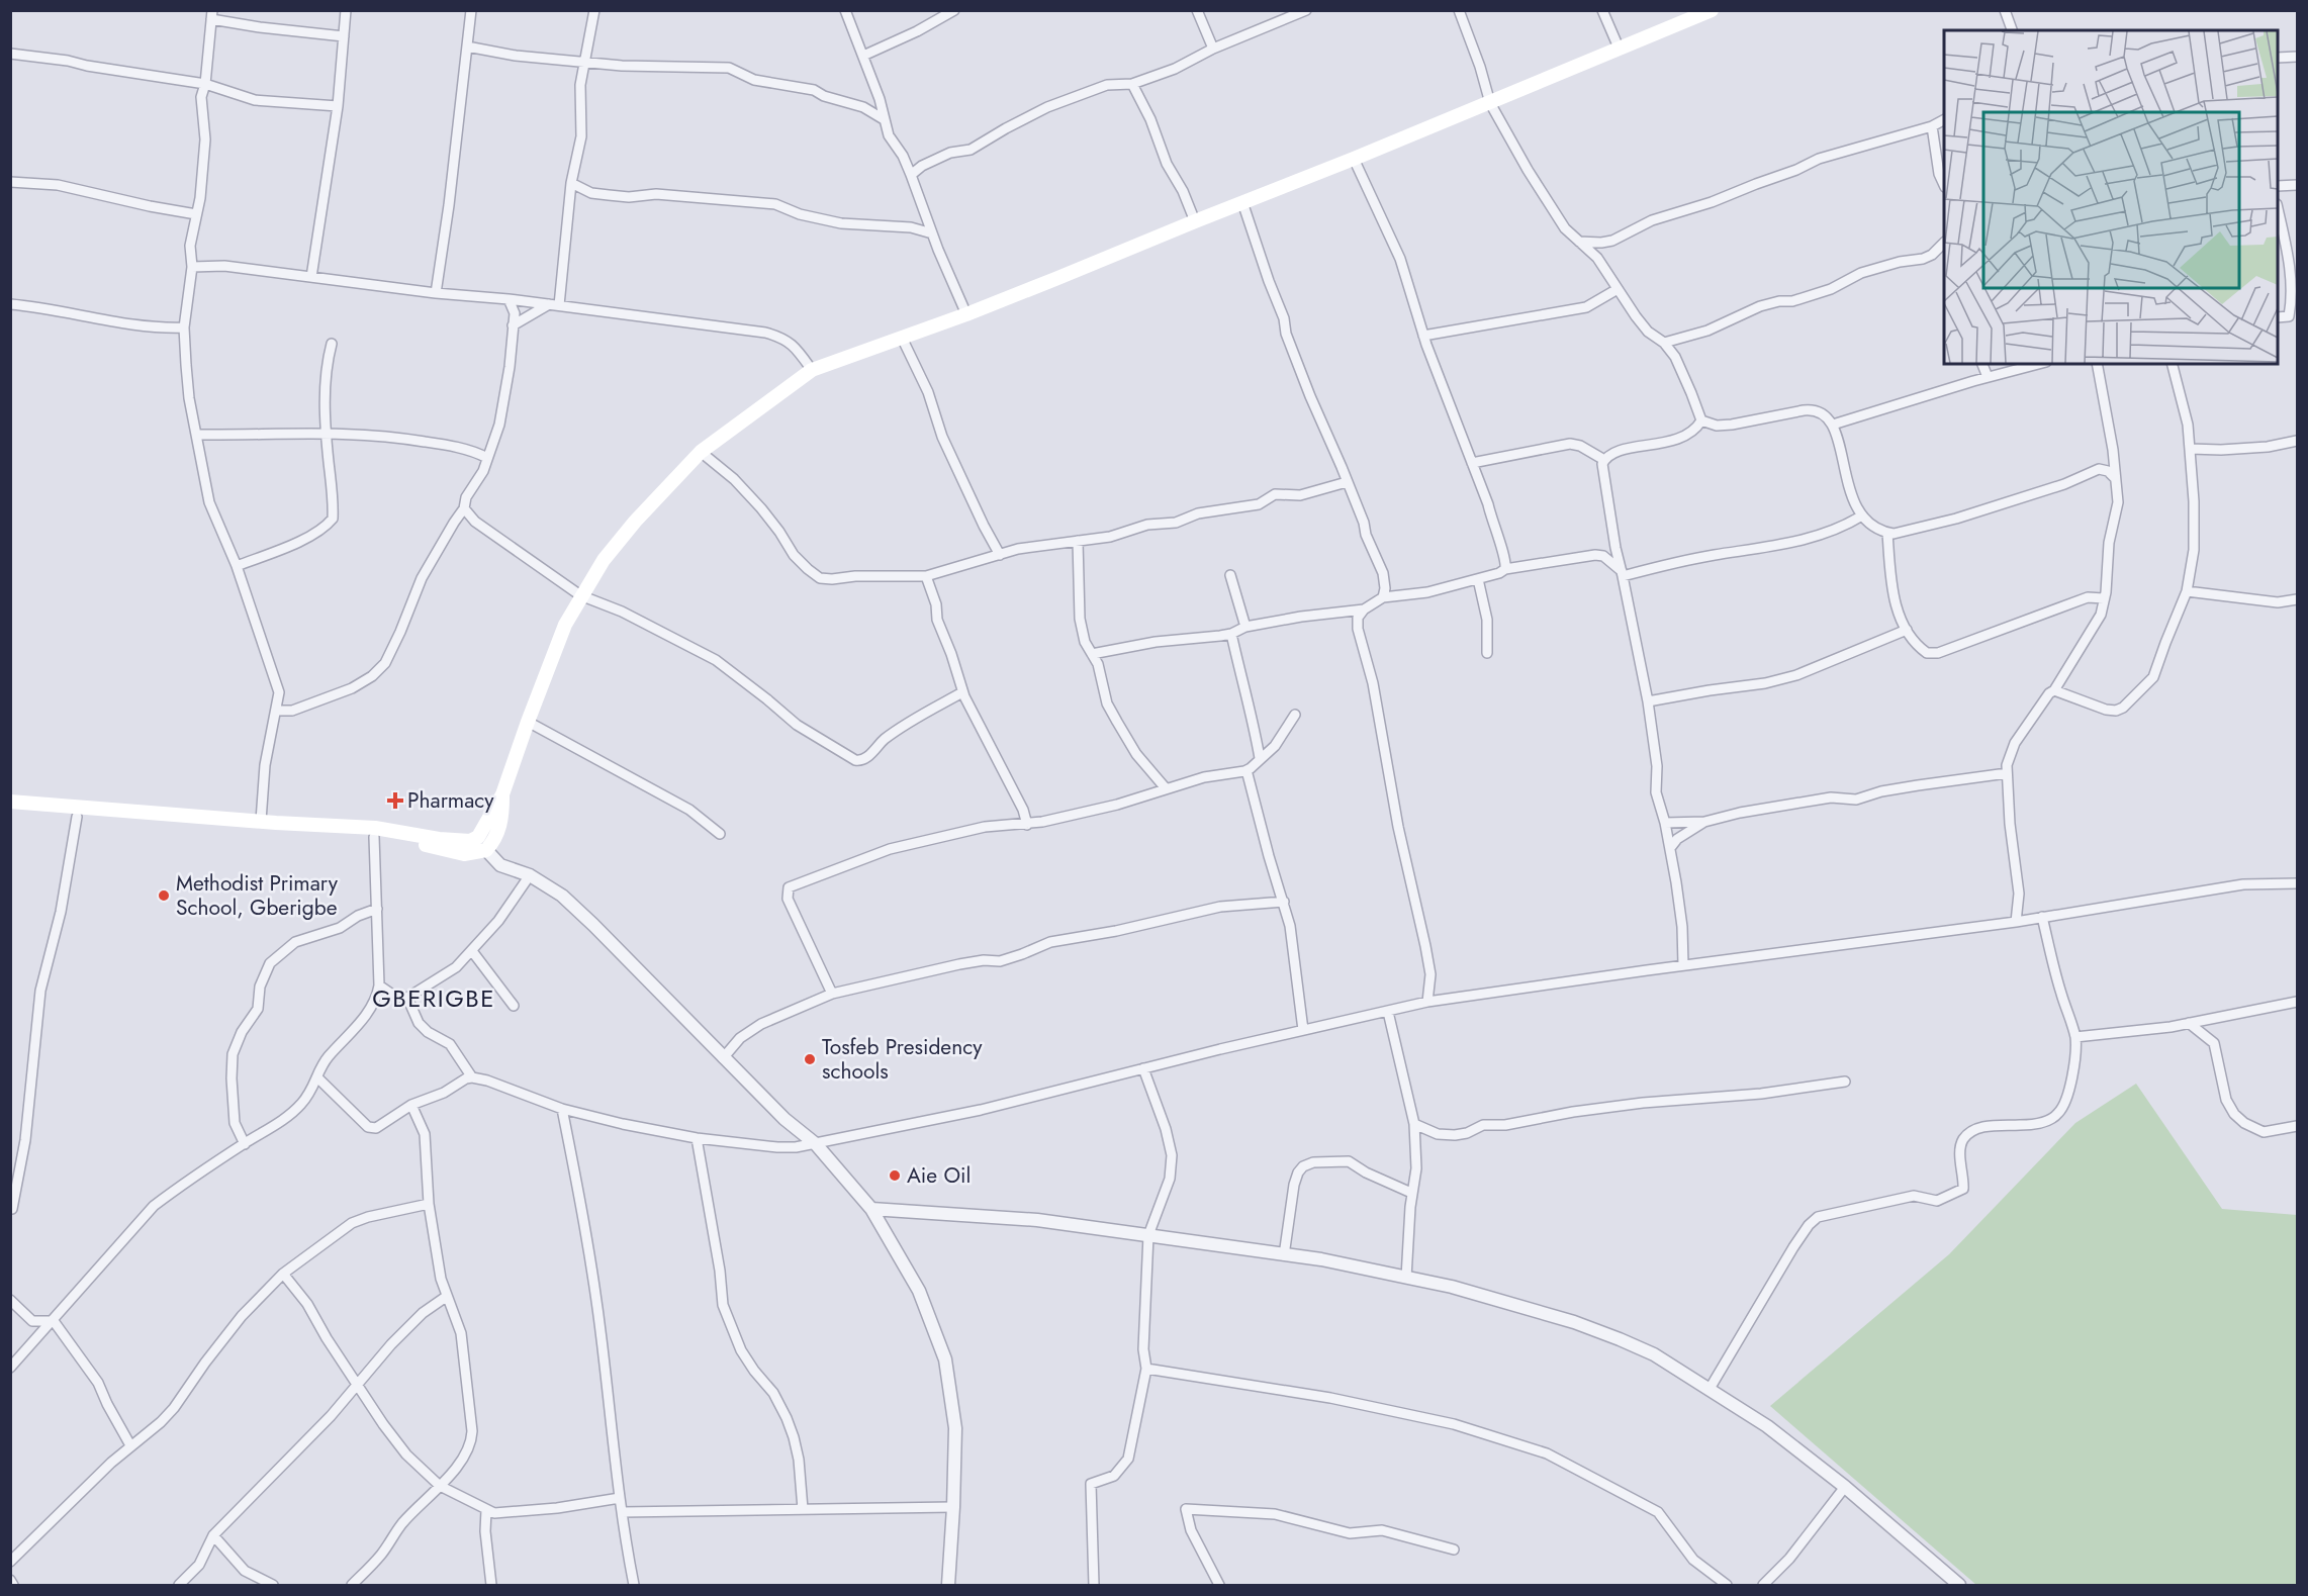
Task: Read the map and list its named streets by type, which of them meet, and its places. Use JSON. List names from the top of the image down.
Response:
{
  "districts": ["GBERIGBE"],
  "places": {
    "health": ["Pharmacy"],
    "other": ["Methodist Primary School, Gberigbe", "Tosfeb Presidency schools", "Aie Oil"]
  }
}
